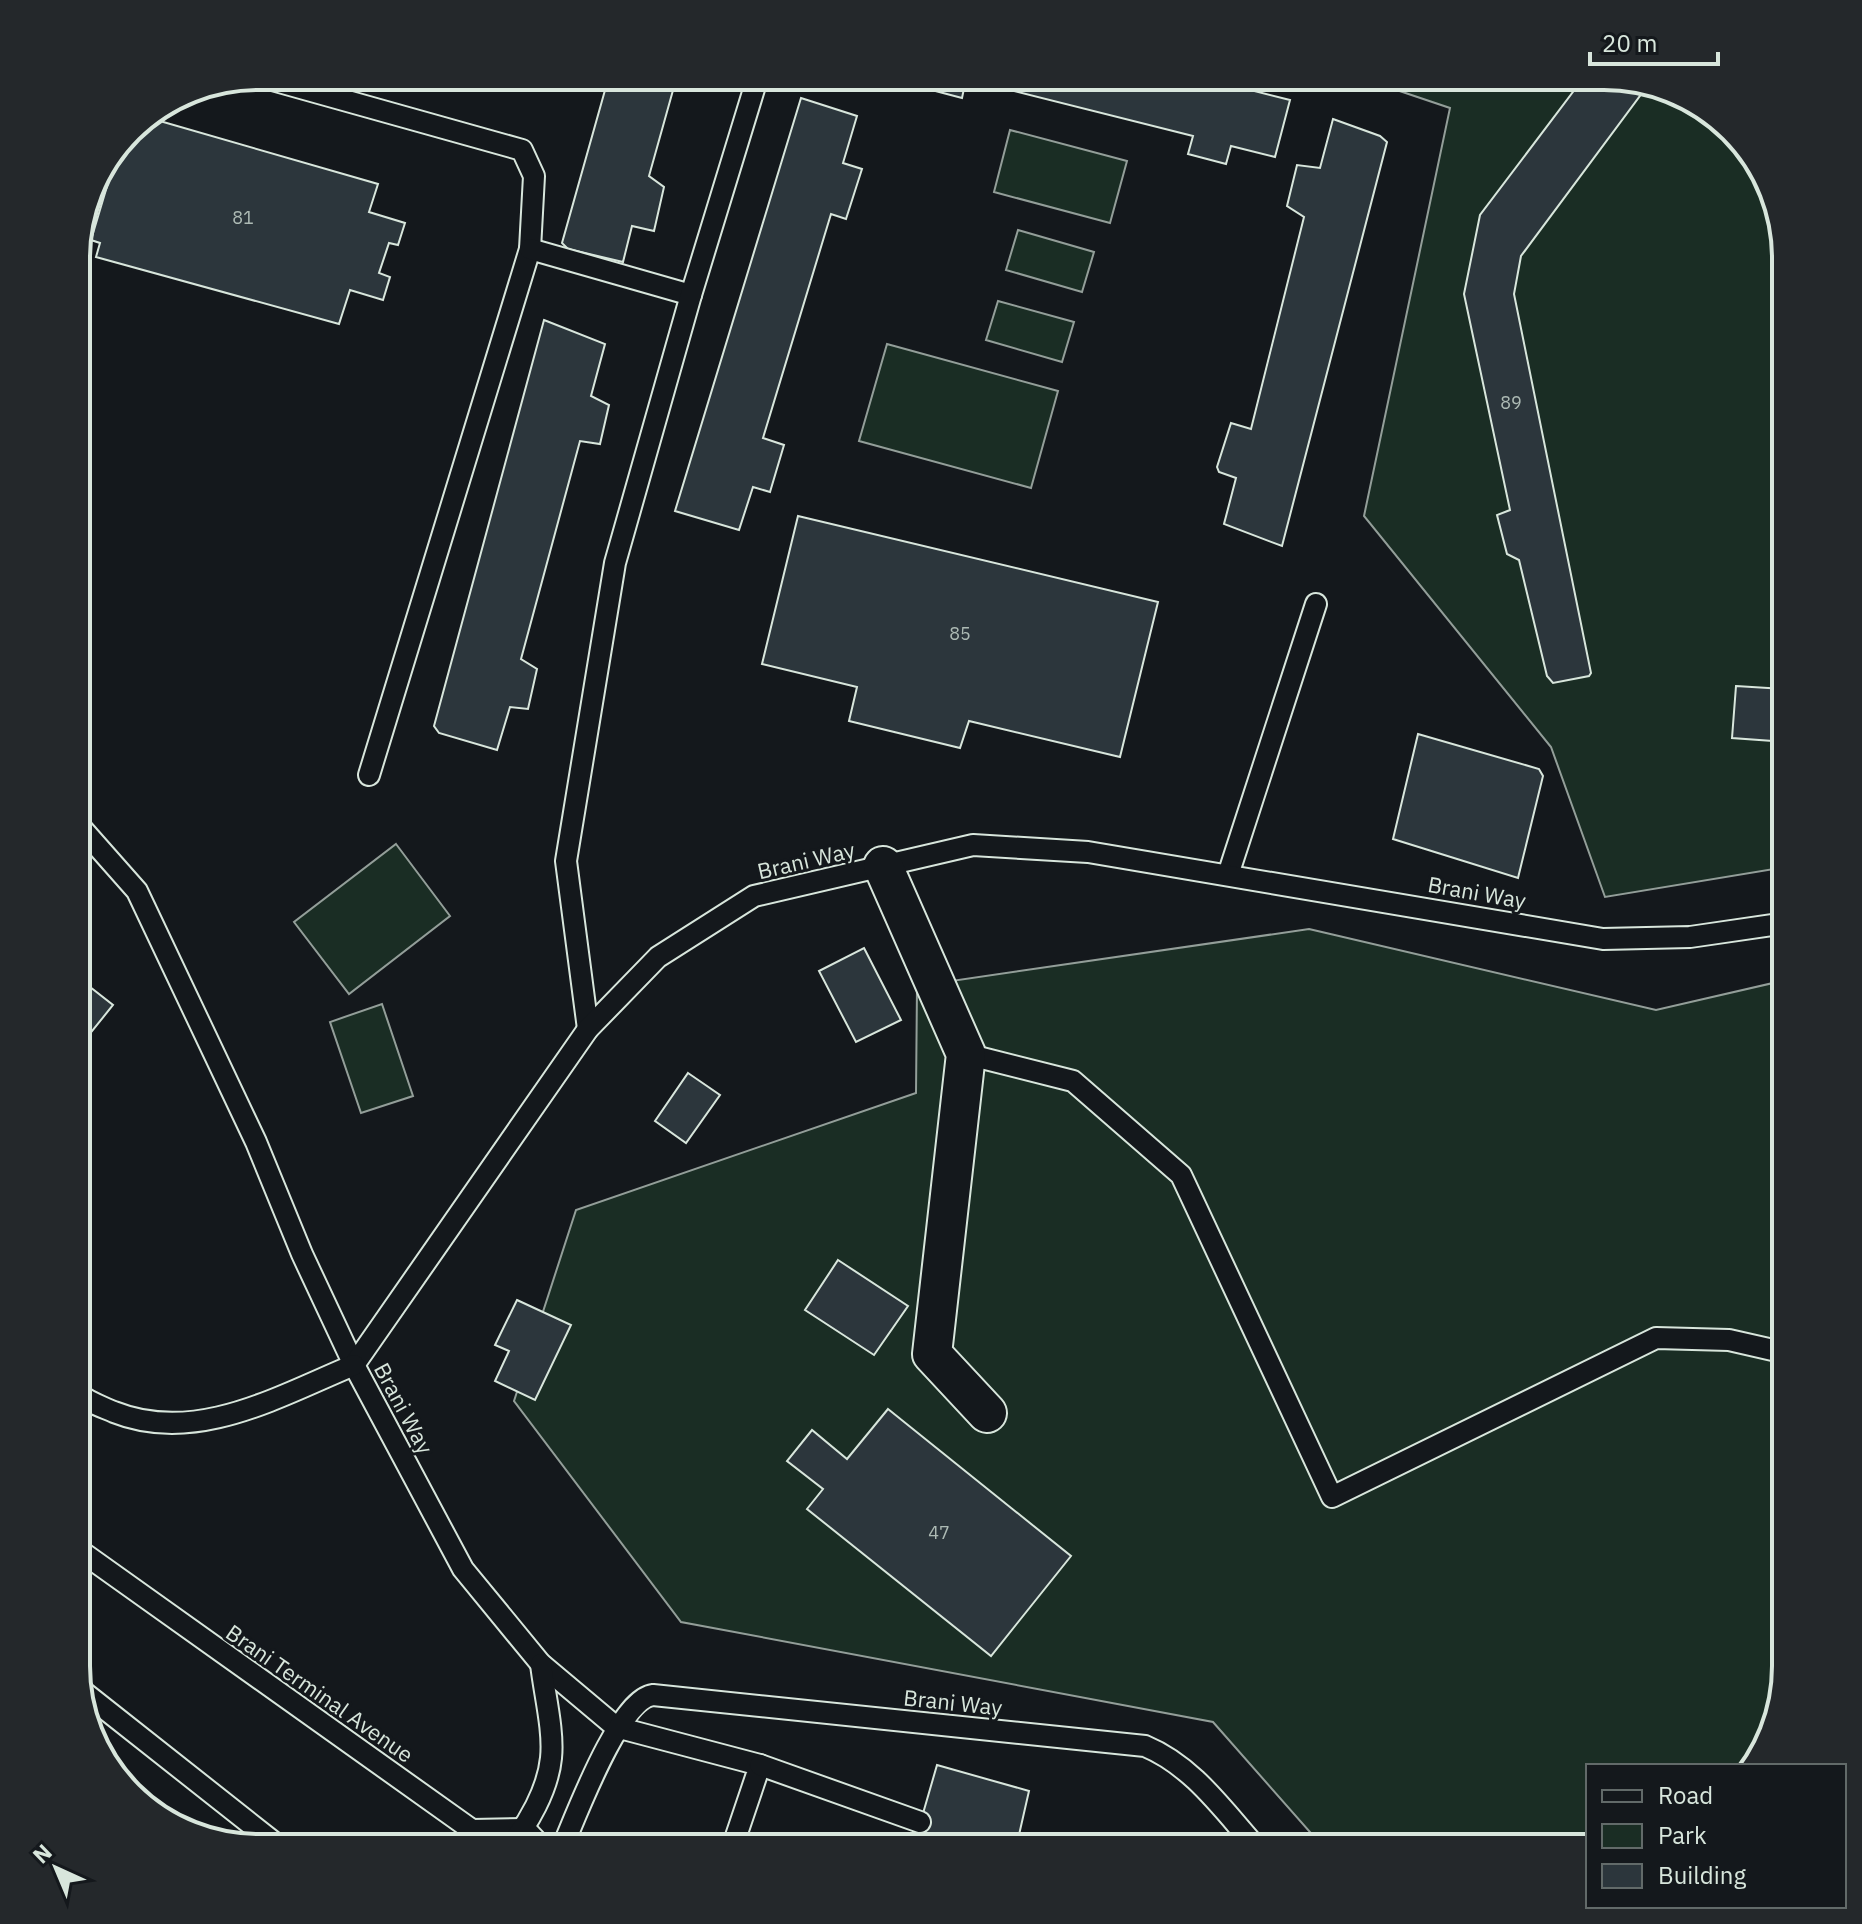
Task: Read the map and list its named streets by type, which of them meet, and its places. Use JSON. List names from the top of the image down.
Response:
{
  "streets": {
    "lane": ["Brani Way", "Brani Terminal Avenue"]
  },
  "house_numbers": [
    "81",
    "89",
    "85",
    "47"
  ],
  "legend": ["Road", "Park", "Building"],
  "scale_bar": "20 m",
  "north": "top left"
}
